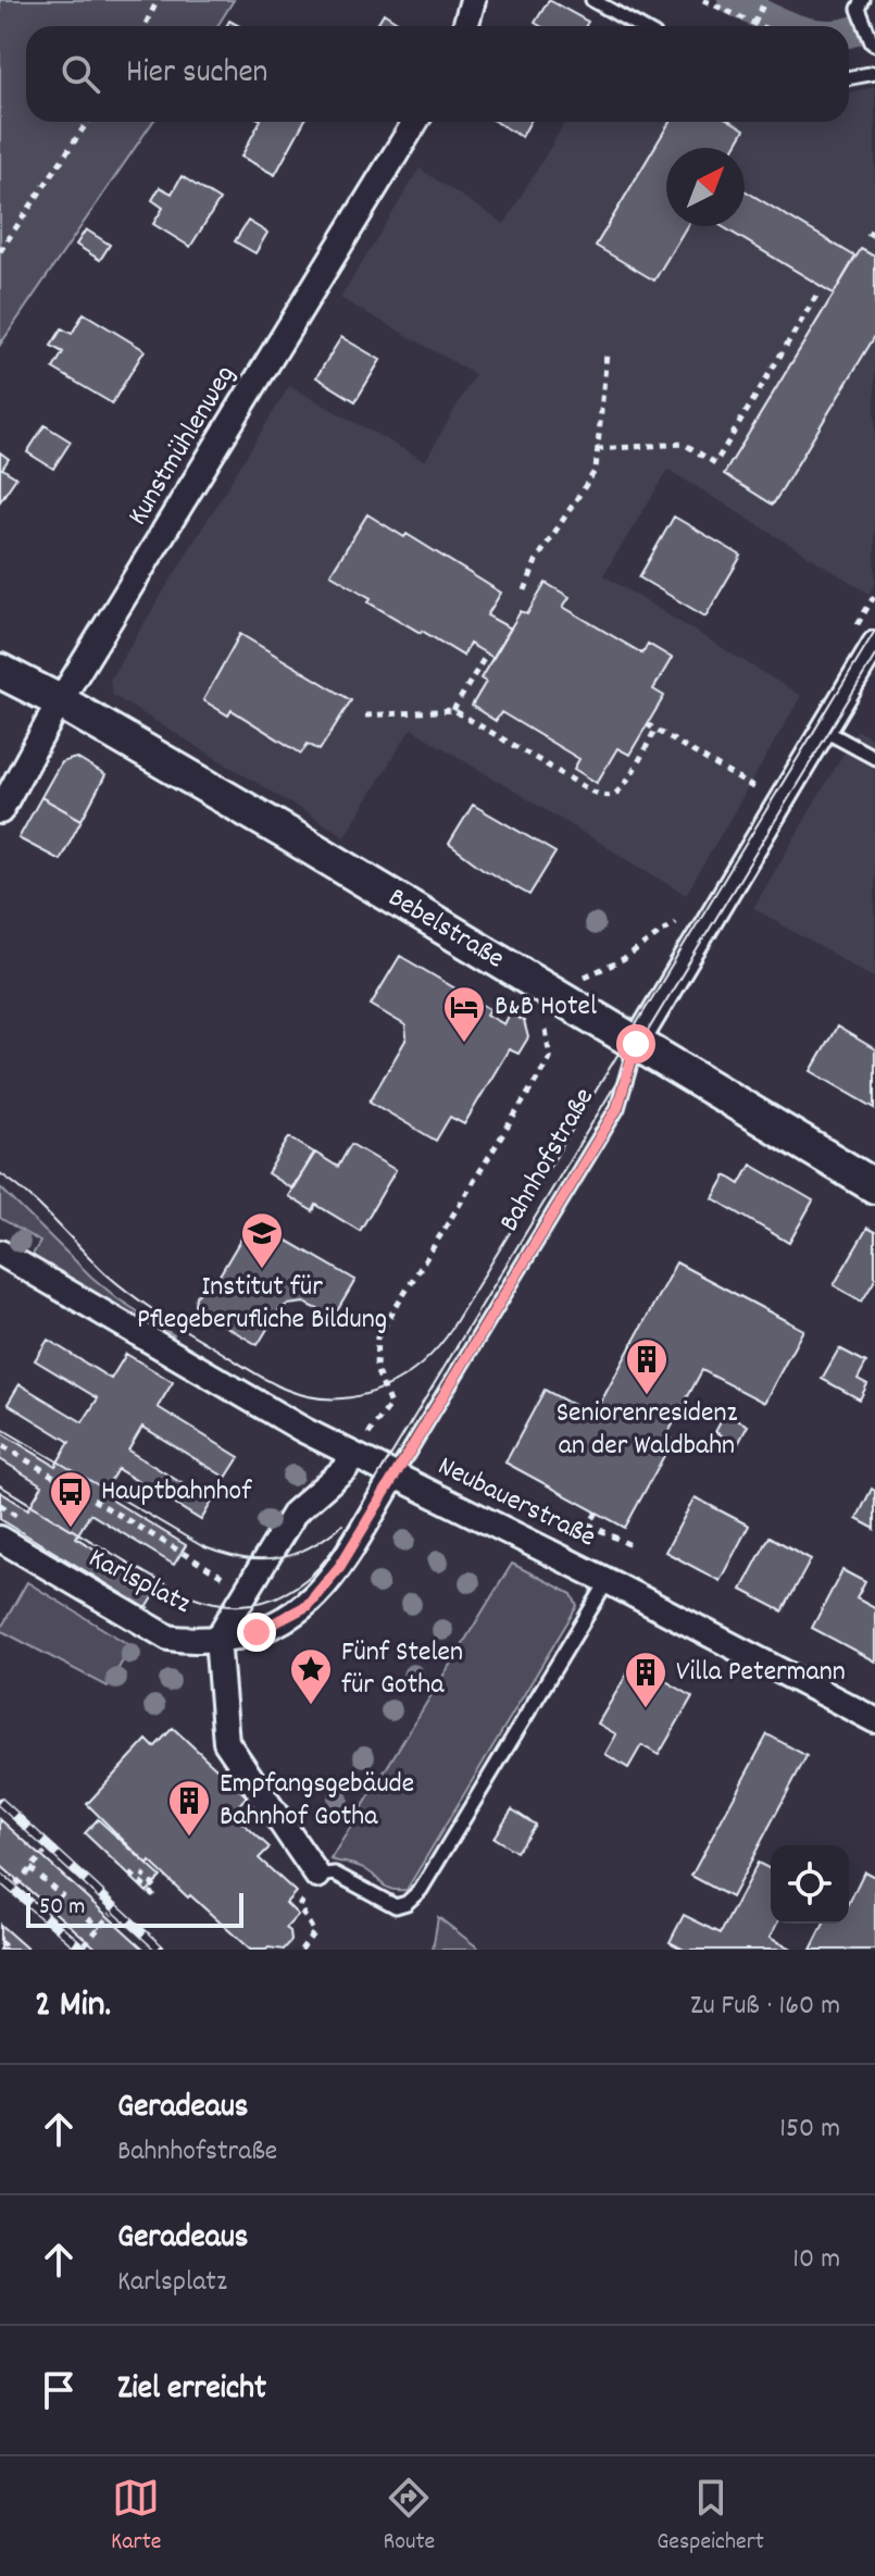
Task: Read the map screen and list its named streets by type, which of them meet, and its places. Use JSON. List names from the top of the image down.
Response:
{
  "streets": {
    "street": [
      "Kunstmühlenweg",
      "Bebelstraße",
      "Bahnhofstraße",
      "Neubauerstraße",
      "Karlsplatz"
    ]
  },
  "crossings": [
    ["Kunstmühlenweg", "Bebelstraße"],
    ["Bebelstraße", "Bahnhofstraße"],
    ["Bahnhofstraße", "Neubauerstraße"],
    ["Bahnhofstraße", "Karlsplatz"]
  ],
  "places": {
    "hotel": ["B&B Hotel"],
    "school or university": ["Institut für Pflegeberufliche Bildung"],
    "building": ["Seniorenresidenz an der Waldbahn", "Villa Petermann", "Empfangsgebäude Bahnhof Gotha"],
    "bus stop": ["Hauptbahnhof"],
    "place": ["Fünf Stelen für Gotha"]
  },
  "scale_bar": "50 m",
  "north": "top right",
  "page": {
    "search": "Hier suchen",
    "scale": "50 m",
    "heading": ["2 Min.", "Zu Fuß · 160 m"],
    "list": [
      ["Geradeaus", "Bahnhofstraße", "150 m"],
      ["Geradeaus", "Karlsplatz", "10 m"],
      "Ziel erreicht"
    ],
    "nav": ["Karte", "Route", "Gespeichert"]
  }
}
